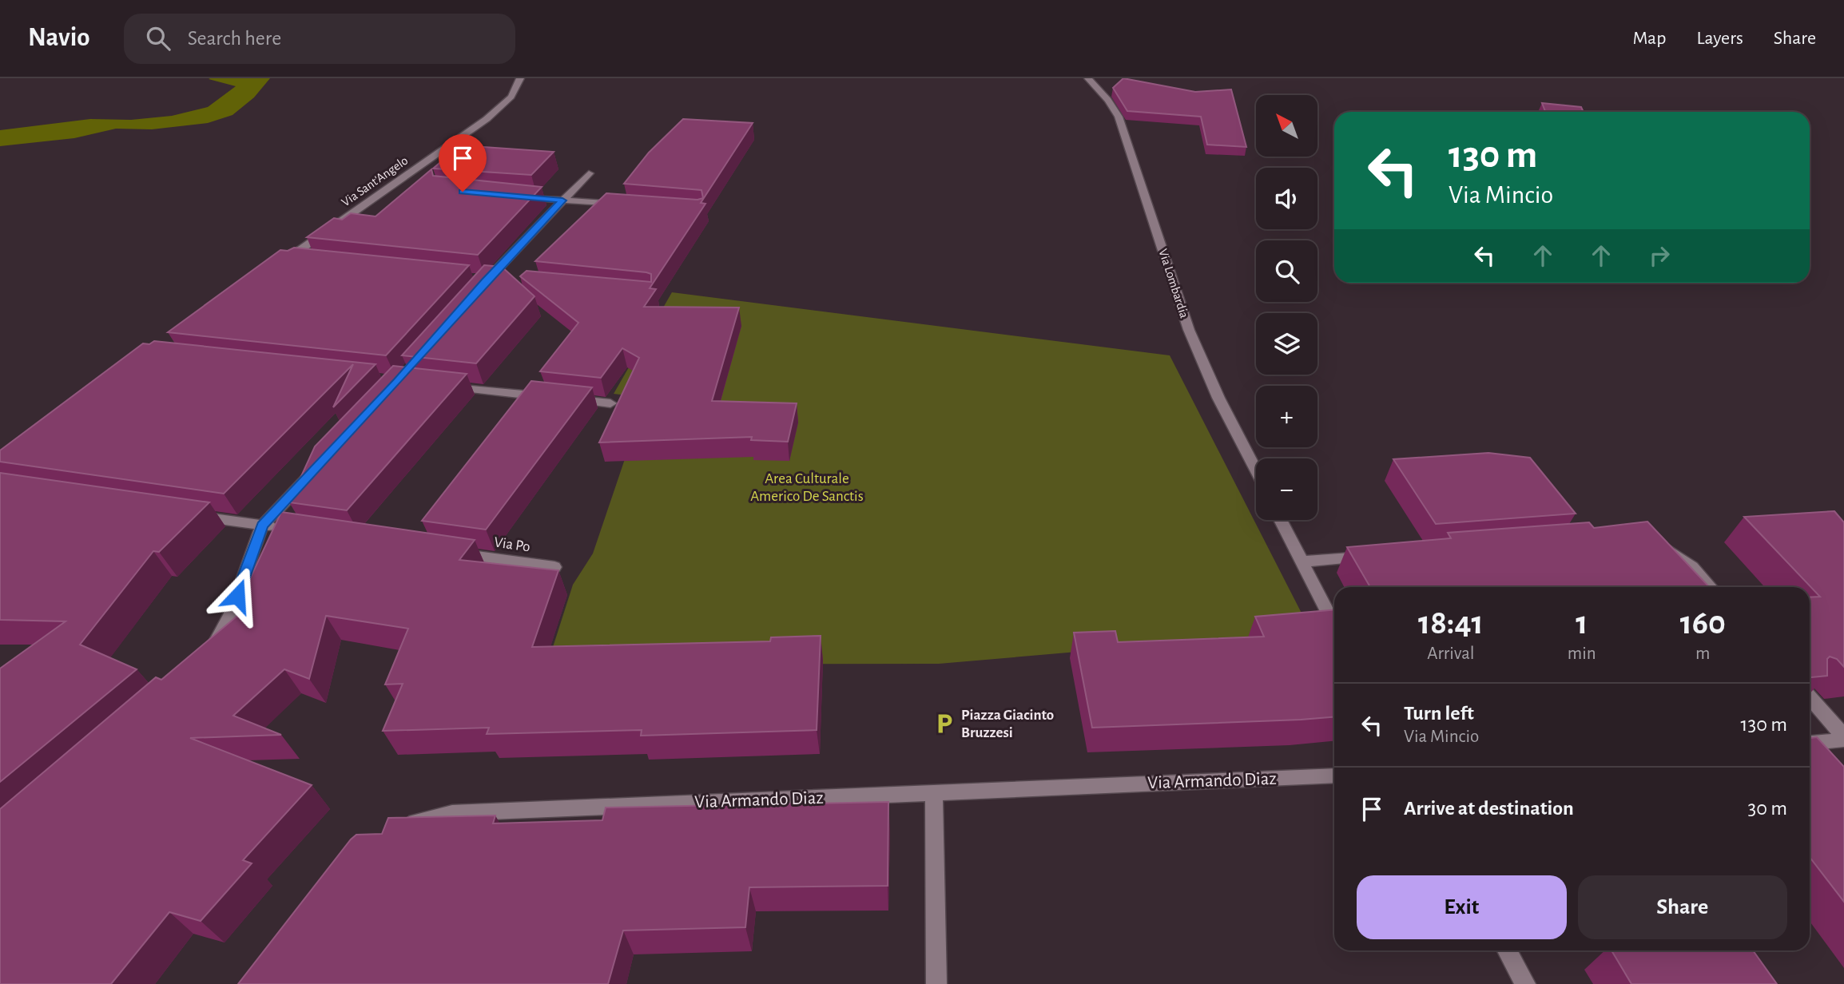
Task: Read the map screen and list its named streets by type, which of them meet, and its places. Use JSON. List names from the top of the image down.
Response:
{
  "streets": {
    "street": [
      "Via Sant'Angelo",
      "Via Lombardia",
      "Via Po",
      "Via Armando Diaz"
    ]
  },
  "parks": ["Area Culturale Americo De Sanctis"],
  "places": {
    "parking": ["Piazza Giacinto Bruzzesi"]
  },
  "north": "top left",
  "page": {
    "header": "Navio",
    "search": "Search here",
    "nav": ["Map", "Layers", "Share"],
    "map_buttons": ["+", "−"],
    "turn": ["130 m", "Via Mincio"],
    "eta": [
      "18:41",
      "Arrival",
      "1",
      "min",
      "160",
      "m"
    ],
    "list": [
      {
        "name": "Turn left",
        "note": "Via Mincio",
        "value": "130 m"
      },
      {
        "name": "Arrive at destination",
        "value": "30 m"
      }
    ],
    "buttons": ["Exit", "Share"]
  }
}
